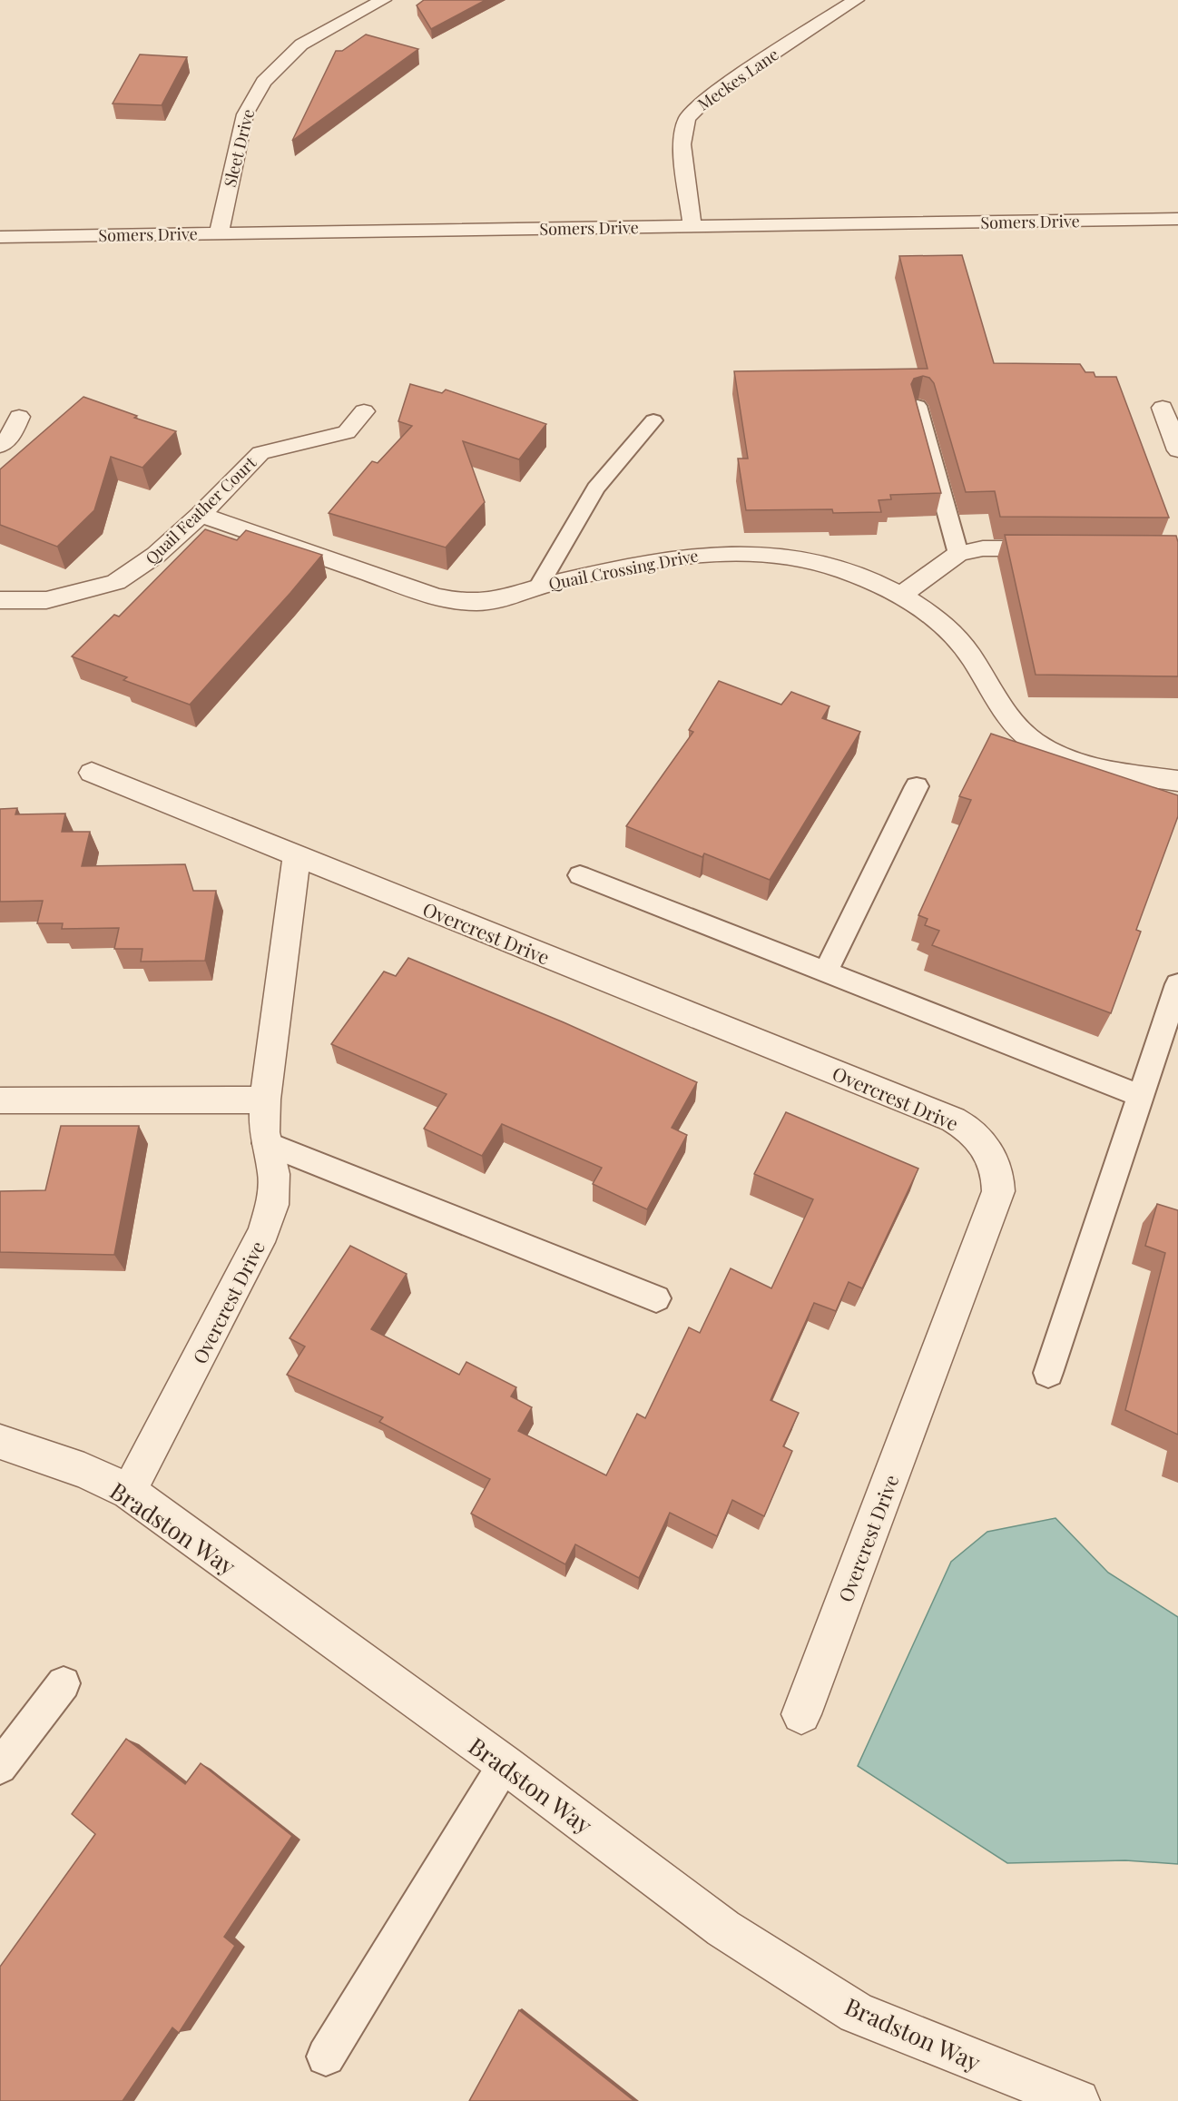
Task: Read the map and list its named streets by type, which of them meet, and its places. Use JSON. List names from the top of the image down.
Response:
{
  "streets": {
    "street": [
      "Meckes Lane",
      "Sleet Drive",
      "Somers Drive",
      "Quail Feather Court",
      "Quail Crossing Drive",
      "Overcrest Drive",
      "Bradston Way"
    ]
  },
  "crossings": [
    ["Meckes Lane", "Somers Drive"],
    ["Sleet Drive", "Somers Drive"],
    ["Quail Feather Court", "Quail Crossing Drive"],
    ["Overcrest Drive", "Bradston Way"]
  ]
}
